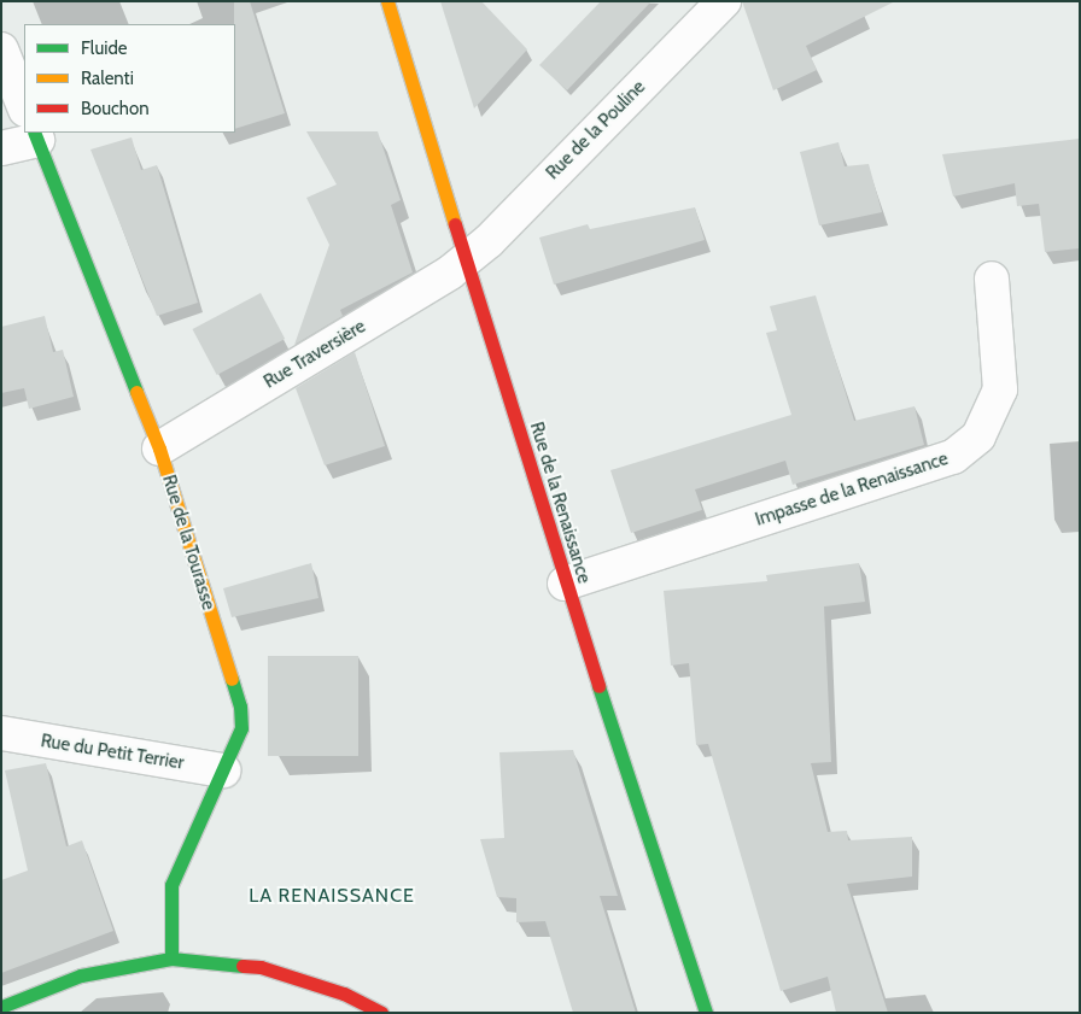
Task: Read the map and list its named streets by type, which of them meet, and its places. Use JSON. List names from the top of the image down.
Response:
{
  "streets": {
    "main road": ["Rue de la Renaissance", "Rue de la Tourasse"],
    "street": [
      "Rue de la Pouline",
      "Rue Traversière",
      "Impasse de la Renaissance",
      "Rue du Petit Terrier"
    ]
  },
  "crossings": [
    ["Rue de la Pouline", "Rue Traversière"],
    ["Rue de la Pouline", "Rue de la Renaissance"],
    ["Rue Traversière", "Rue de la Renaissance"],
    ["Rue Traversière", "Rue de la Tourasse"],
    ["Impasse de la Renaissance", "Rue de la Renaissance"],
    ["Rue de la Tourasse", "Rue du Petit Terrier"]
  ],
  "districts": ["LA RENAISSANCE"],
  "legend": ["Fluide", "Ralenti", "Bouchon"]
}
